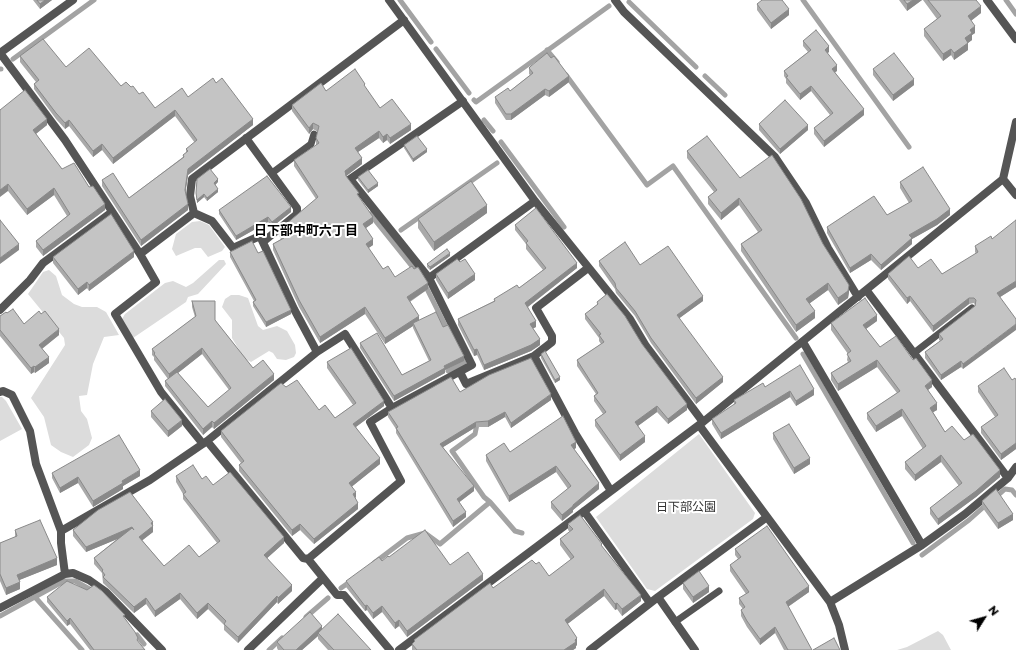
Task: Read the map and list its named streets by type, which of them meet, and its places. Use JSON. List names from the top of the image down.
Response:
{
  "districts": ["日下部中町六丁目"],
  "parks": ["日下部公園"],
  "north": "top right"
}
